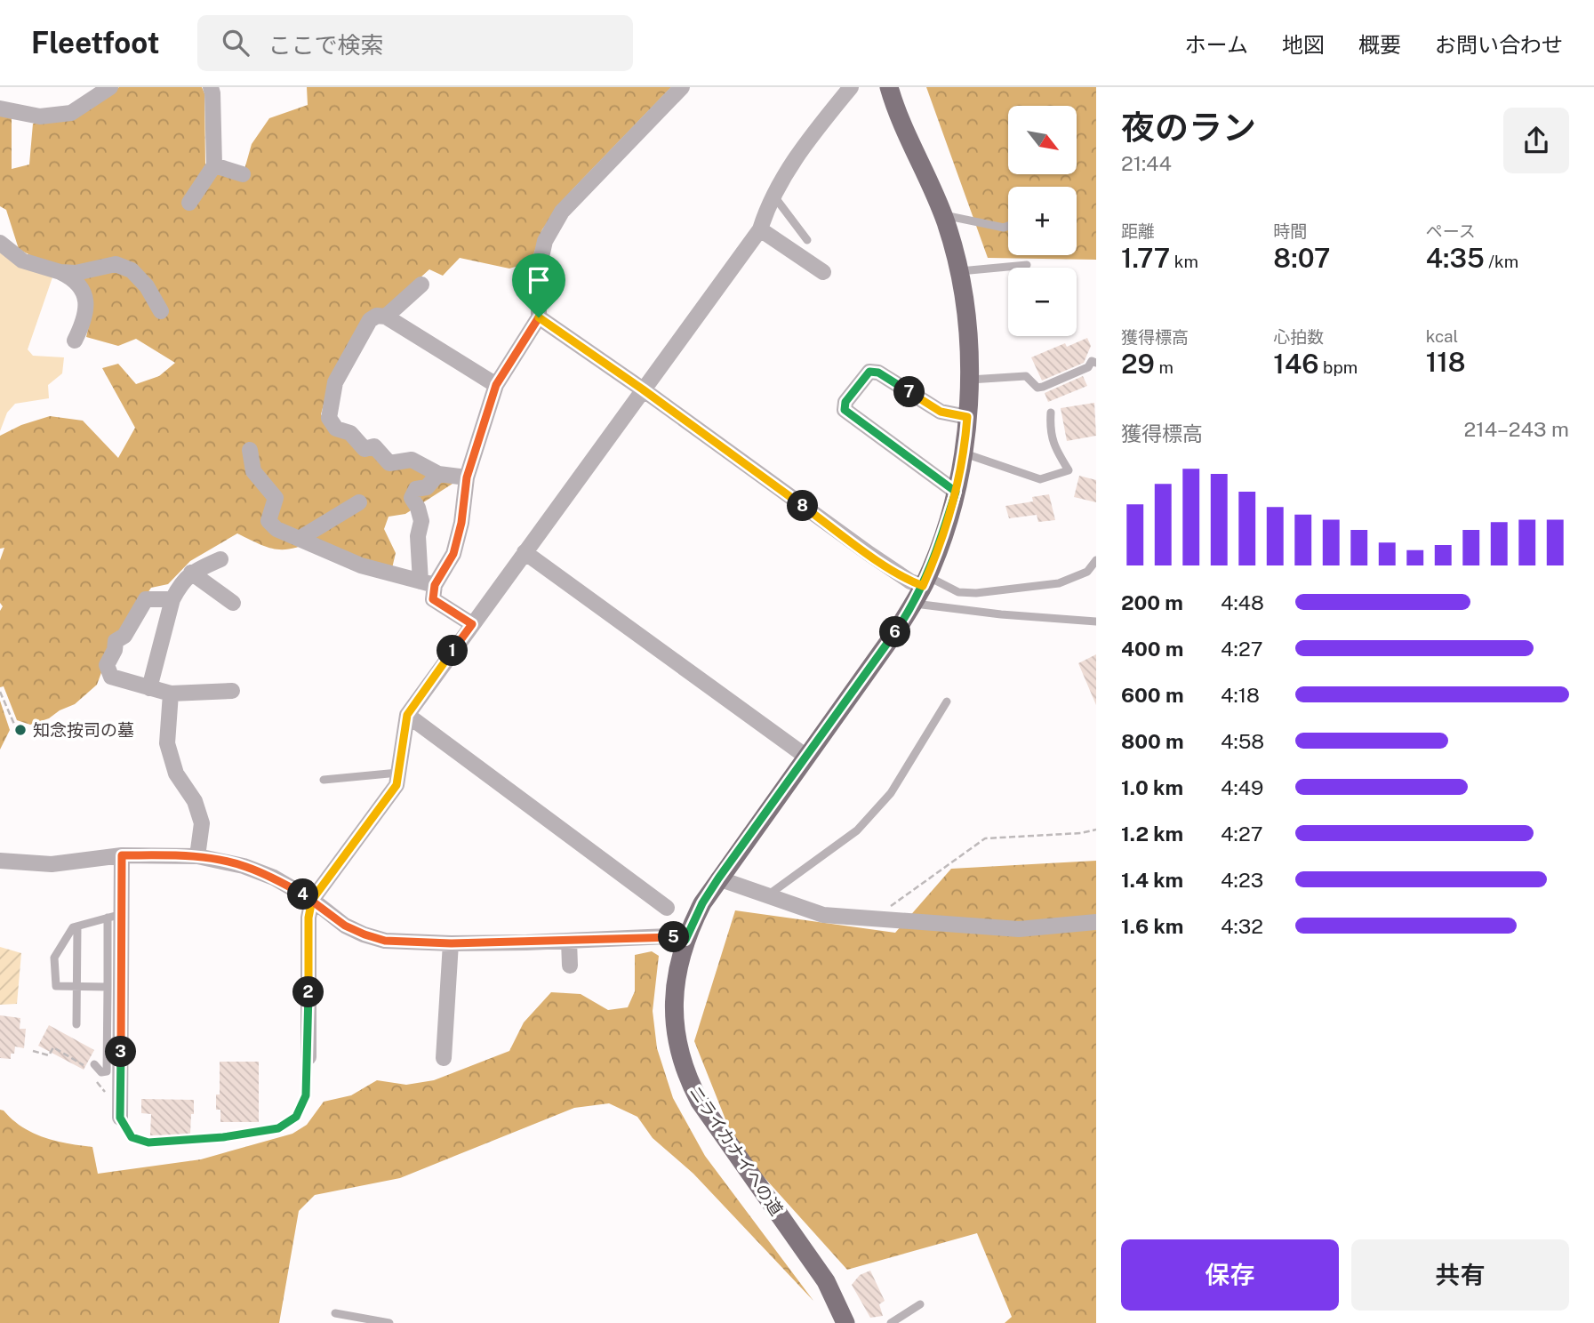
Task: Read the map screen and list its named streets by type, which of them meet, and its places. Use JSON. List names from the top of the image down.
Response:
{
  "streets": {
    "main road": ["ニライカナイへの道"]
  },
  "places": ["知念按司の墓"],
  "north": "bottom right",
  "page": {
    "header": "Fleetfoot",
    "search": "ここで検索",
    "nav": [
      "ホーム",
      "地図",
      "概要",
      "お問い合わせ"
    ],
    "heading": ["夜のラン", "21:44"],
    "map_buttons": ["+", "−"],
    "stats": [
      ["距離", "1.77 km"],
      ["時間", "8:07"],
      ["ペース", "4:35 /km"],
      ["獲得標高", "29 m"],
      ["心拍数", "146 bpm"],
      ["kcal", "118"]
    ],
    "pins": [
      "7",
      "8",
      "6",
      "1",
      "4",
      "5",
      "2",
      "3"
    ],
    "chart": ["獲得標高", "214–243 m"],
    "list": [
      {
        "name": "200 m",
        "note": "4:48"
      },
      {
        "name": "400 m",
        "note": "4:27"
      },
      {
        "name": "600 m",
        "note": "4:18"
      },
      {
        "name": "800 m",
        "note": "4:58"
      },
      {
        "name": "1.0 km",
        "note": "4:49"
      },
      {
        "name": "1.2 km",
        "note": "4:27"
      },
      {
        "name": "1.4 km",
        "note": "4:23"
      },
      {
        "name": "1.6 km",
        "note": "4:32"
      }
    ],
    "buttons": ["保存", "共有"]
  }
}
